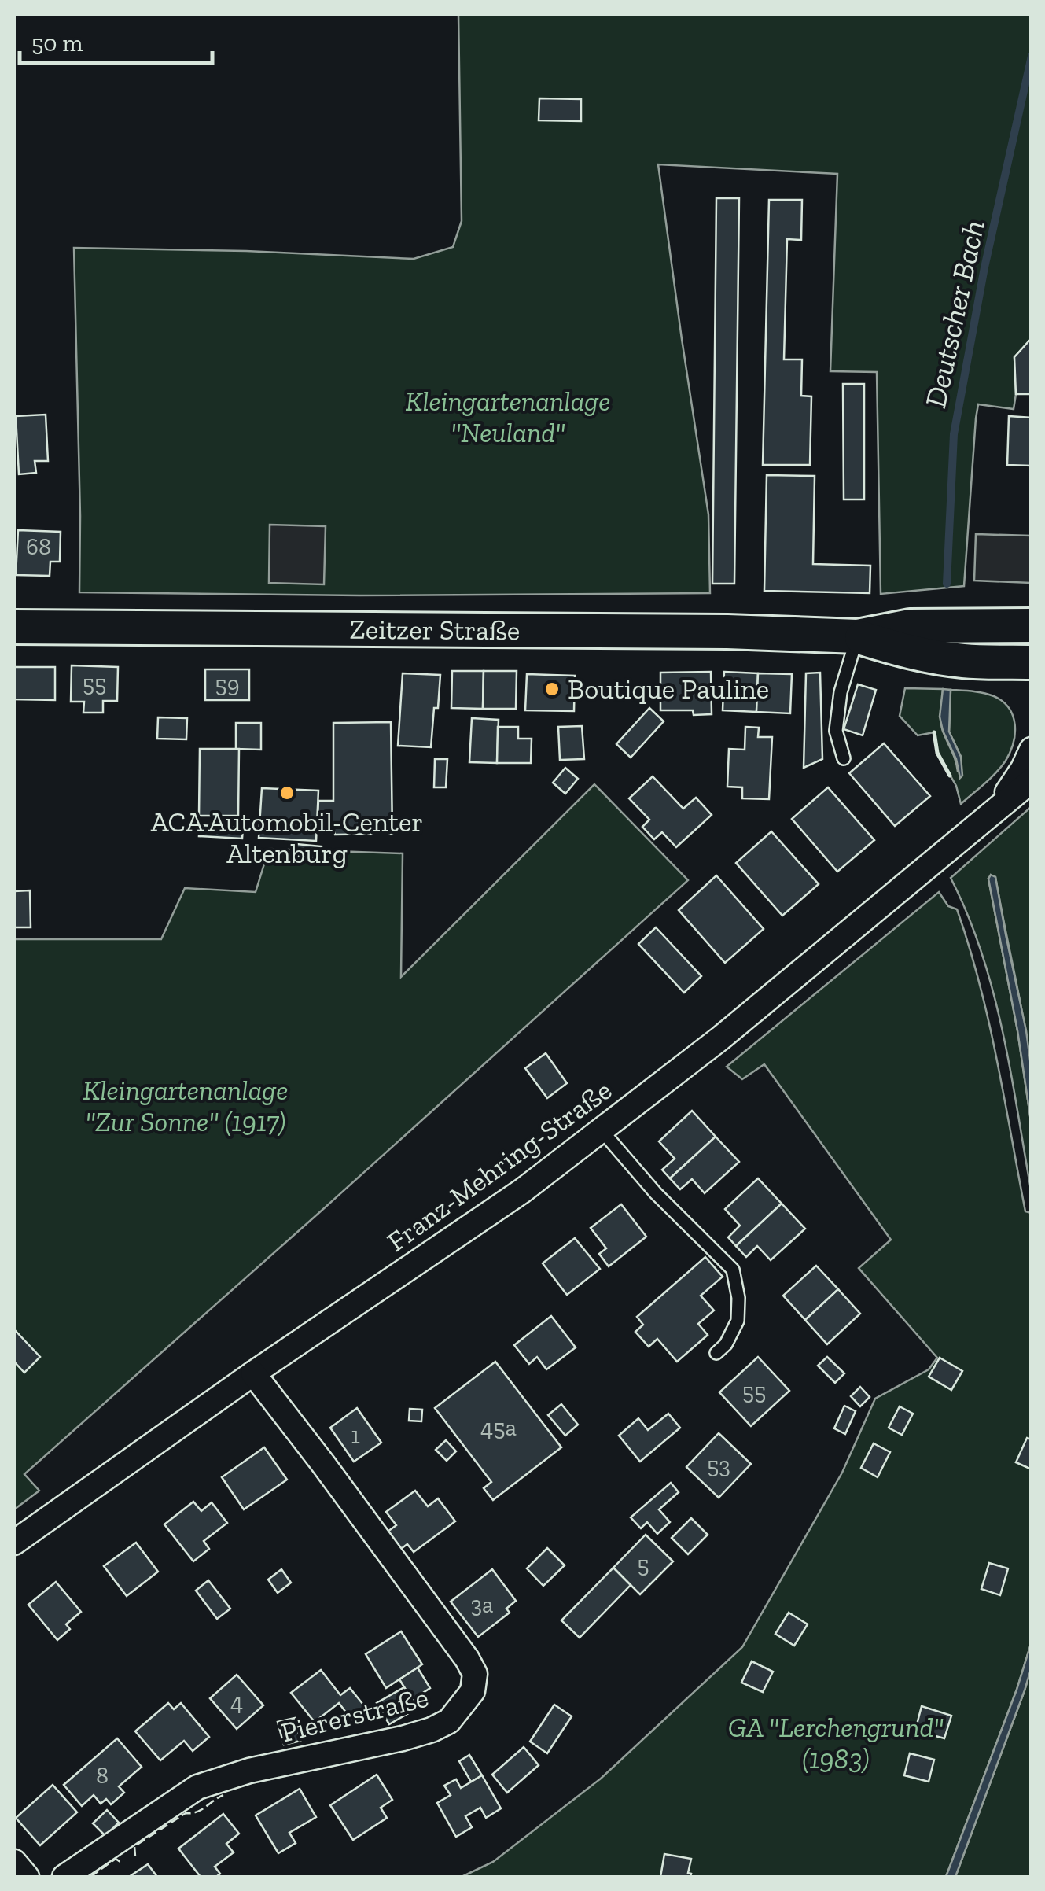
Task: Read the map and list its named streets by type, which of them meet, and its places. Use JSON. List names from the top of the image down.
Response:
{
  "streets": {
    "main road": ["Zeitzer Straße"],
    "street": ["Franz-Mehring-Straße", "Piererstraße"]
  },
  "crossings": [
    ["Franz-Mehring-Straße", "Piererstraße"]
  ],
  "water": ["Deutscher Bach"],
  "parks": ["Kleingartenanlage \"Neuland\"", "Kleingartenanlage \"Zur Sonne\" (1917)", "GA \"Lerchengrund\" (1983)"],
  "places": ["Boutique Pauline", "ACA Automobil-Center Altenburg"],
  "house_numbers": [
    "68",
    "55",
    "59",
    "55",
    "45a",
    "1",
    "53",
    "5",
    "3a",
    "4",
    "8"
  ],
  "scale_bar": "50 m"
}
